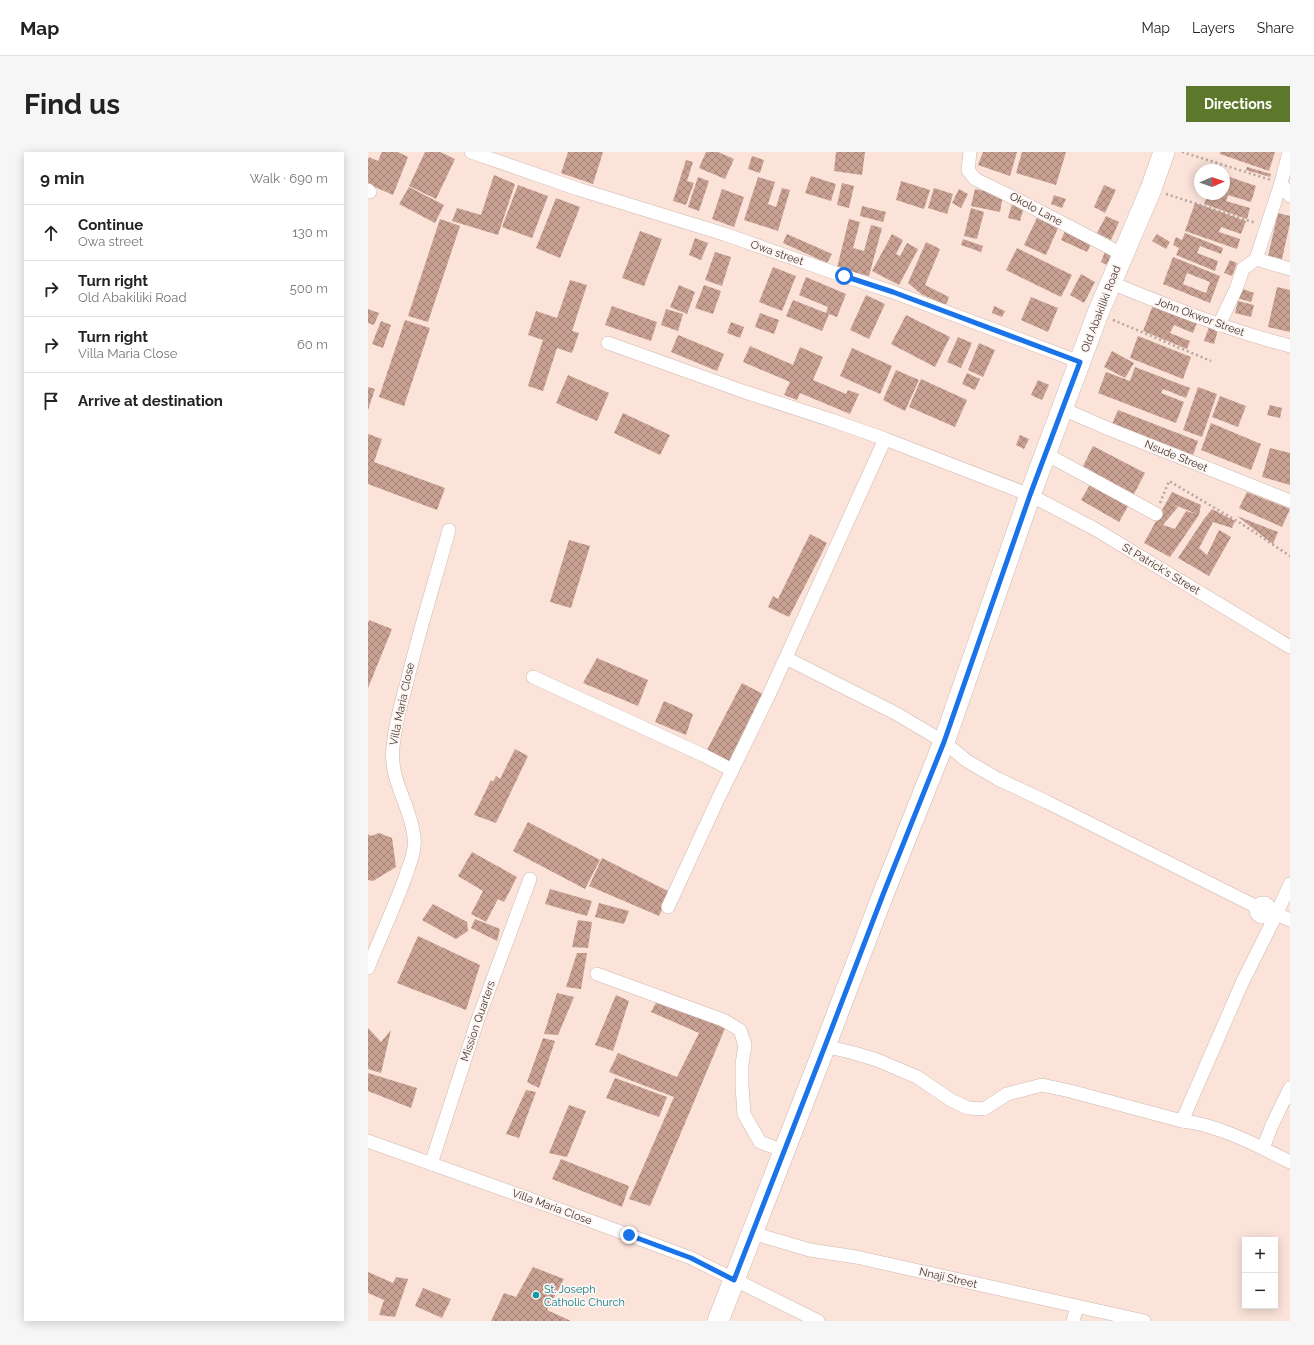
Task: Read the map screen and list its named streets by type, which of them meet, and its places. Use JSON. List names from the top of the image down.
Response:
{
  "streets": {
    "main road": ["Old Abakiliki Road"],
    "street": [
      "Okolo Lane",
      "Owa street",
      "John Okwor Street",
      "Nsude Street",
      "St Patrick's Street",
      "Villa Maria Close",
      "Mission Quarters",
      "Nnaji Street"
    ]
  },
  "crossings": [
    ["Okolo Lane", "Old Abakiliki Road"],
    ["Owa street", "Old Abakiliki Road"],
    ["Old Abakiliki Road", "John Okwor Street"],
    ["Old Abakiliki Road", "Nsude Street"],
    ["Old Abakiliki Road", "St Patrick's Street"],
    ["Old Abakiliki Road", "Villa Maria Close"],
    ["Old Abakiliki Road", "Nnaji Street"],
    ["Villa Maria Close", "Mission Quarters"]
  ],
  "places": ["St. Joseph Catholic Church"],
  "north": "right",
  "page": {
    "header": "Map",
    "nav": ["Map", "Layers", "Share"],
    "buttons": "Directions",
    "title": "Find us",
    "heading": ["9 min", "Walk · 690 m"],
    "list": [
      ["Continue", "Owa street", "130 m"],
      ["Turn right", "Old Abakiliki Road", "500 m"],
      ["Turn right", "Villa Maria Close", "60 m"],
      "Arrive at destination"
    ],
    "map_buttons": ["+", "−"]
  }
}
